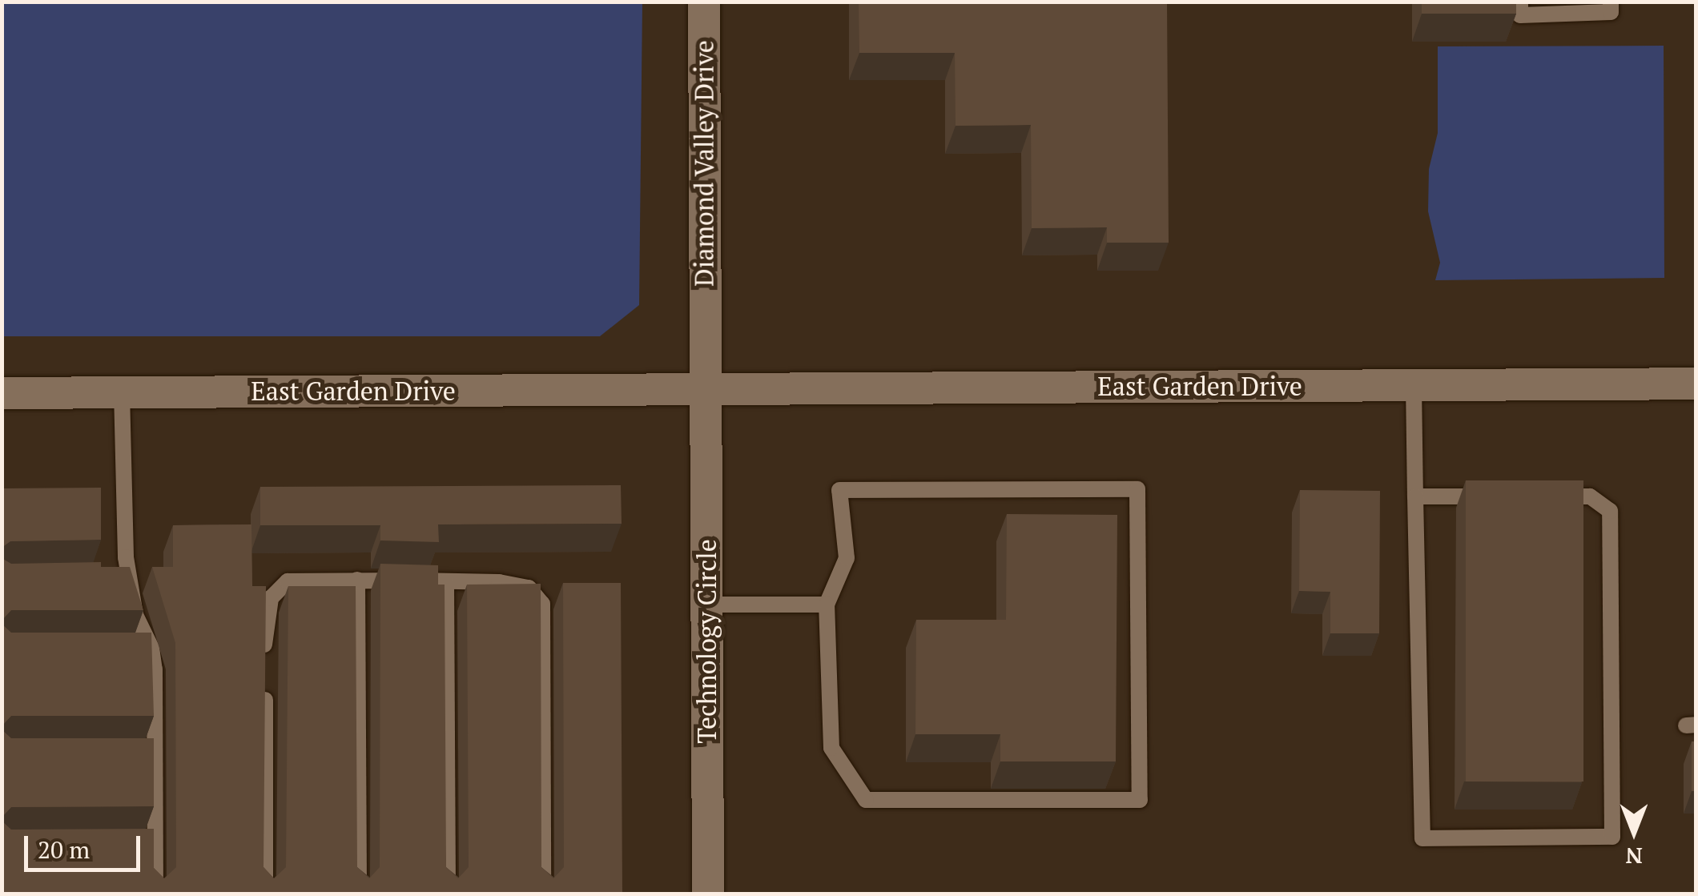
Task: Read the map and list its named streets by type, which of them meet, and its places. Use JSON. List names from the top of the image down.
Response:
{
  "streets": {
    "street": ["Diamond Valley Drive", "East Garden Drive", "Technology Circle"]
  },
  "crossings": [
    ["Diamond Valley Drive", "East Garden Drive"],
    ["Diamond Valley Drive", "Technology Circle"],
    ["East Garden Drive", "Technology Circle"]
  ],
  "scale_bar": "20 m",
  "north": "bottom"
}
